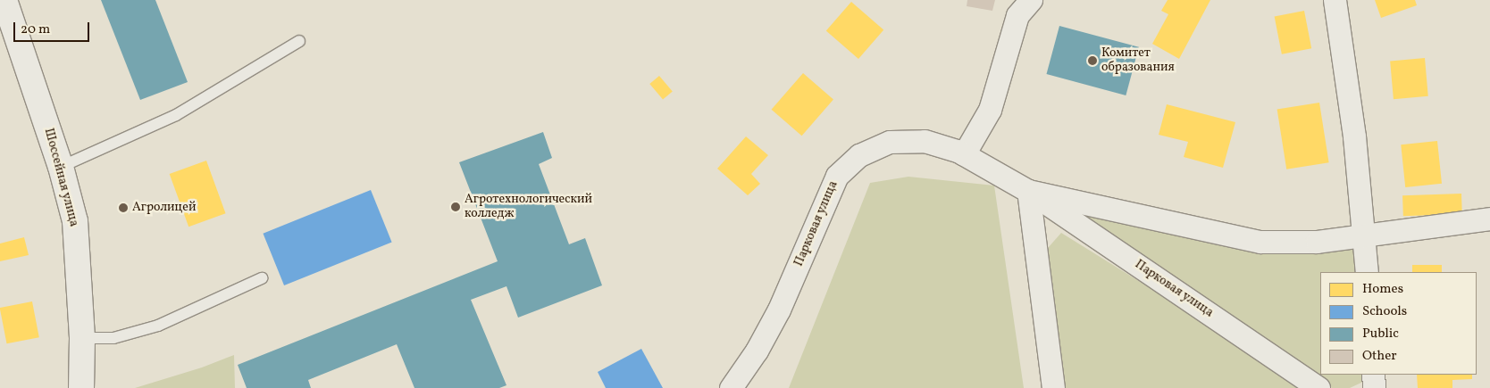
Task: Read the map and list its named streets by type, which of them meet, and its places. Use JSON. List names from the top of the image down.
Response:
{
  "streets": {
    "main road": ["Шоссейная улица"],
    "street": ["Парковая улица"]
  },
  "places": ["Комитет образования", "Агротехнологический колледж", "Агролицей"],
  "legend": [
    "Homes",
    "Schools",
    "Public",
    "Other"
  ],
  "scale_bar": "20 m"
}
